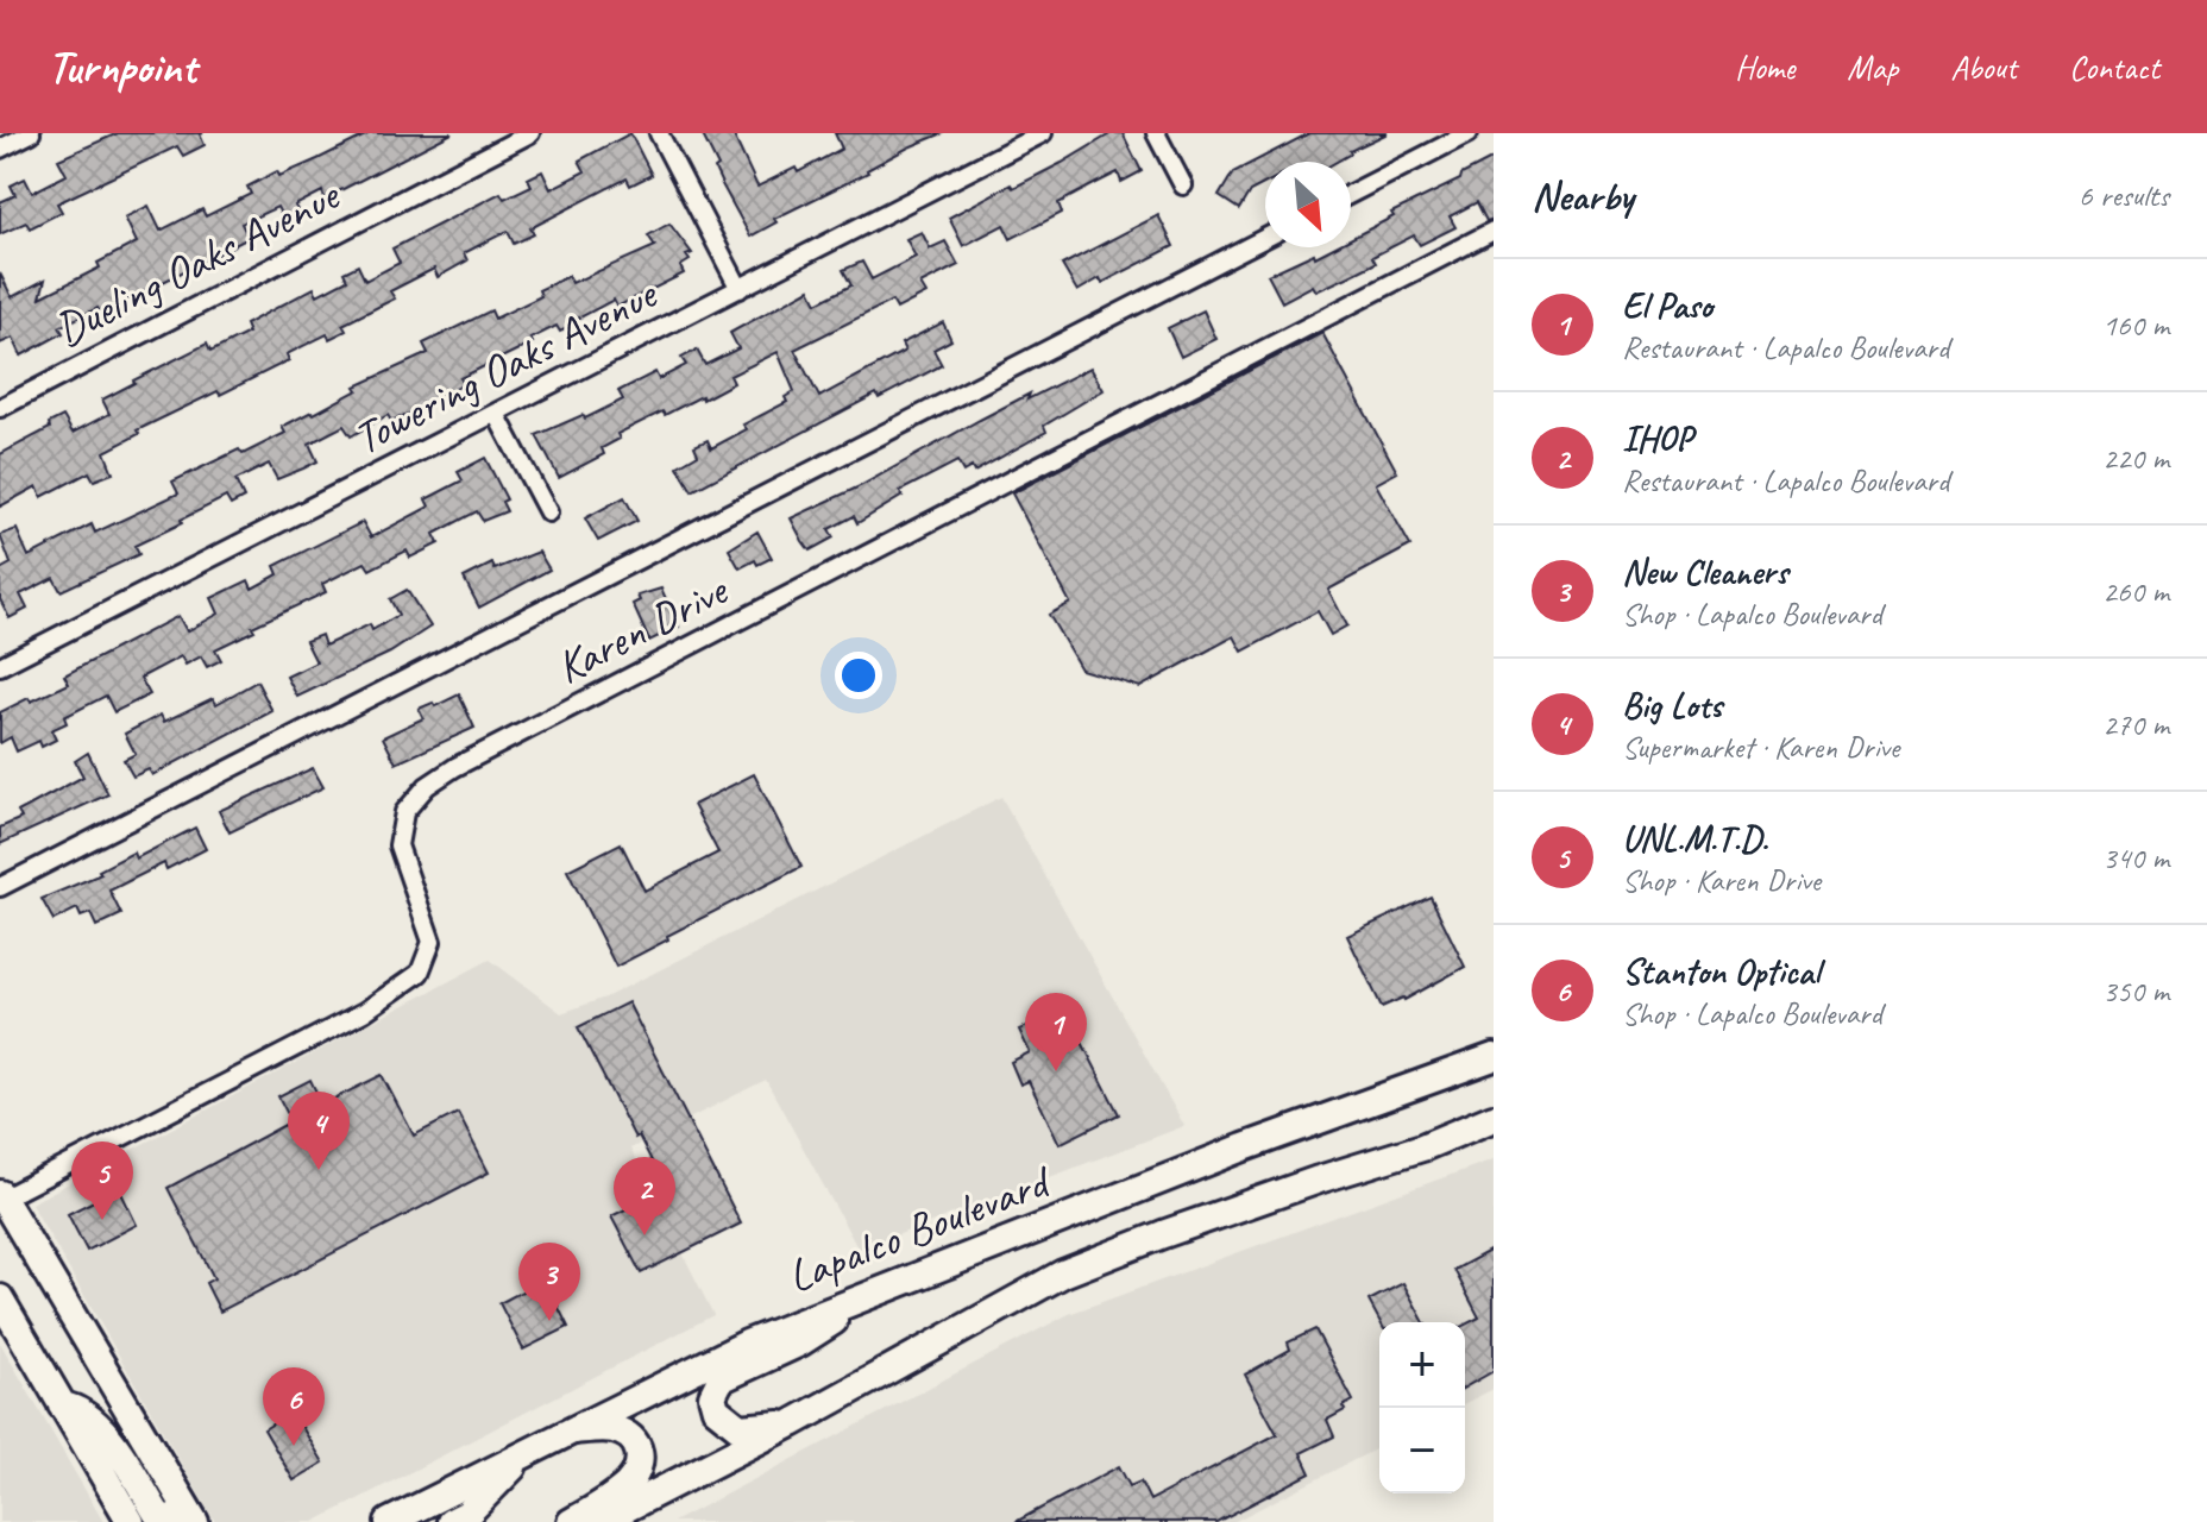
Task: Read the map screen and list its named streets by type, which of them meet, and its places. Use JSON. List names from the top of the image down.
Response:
{
  "streets": {
    "main road": ["Lapalco Boulevard"],
    "street": ["Dueling Oaks Avenue", "Towering Oaks Avenue", "Karen Drive"]
  },
  "north": "bottom right",
  "page": {
    "header": "Turnpoint",
    "nav": [
      "Home",
      "Map",
      "About",
      "Contact"
    ],
    "heading": ["Nearby", "6 results"],
    "list": [
      {
        "mark": "1",
        "name": "El Paso",
        "note": "Restaurant · Lapalco Boulevard",
        "value": "160 m"
      },
      {
        "mark": "2",
        "name": "IHOP",
        "note": "Restaurant · Lapalco Boulevard",
        "value": "220 m"
      },
      {
        "mark": "3",
        "name": "New Cleaners",
        "note": "Shop · Lapalco Boulevard",
        "value": "260 m"
      },
      {
        "mark": "4",
        "name": "Big Lots",
        "note": "Supermarket · Karen Drive",
        "value": "270 m"
      },
      {
        "mark": "5",
        "name": "UNL.M.T.D.",
        "note": "Shop · Karen Drive",
        "value": "340 m"
      },
      {
        "mark": "6",
        "name": "Stanton Optical",
        "note": "Shop · Lapalco Boulevard",
        "value": "350 m"
      }
    ],
    "pins": [
      "1",
      "4",
      "5",
      "2",
      "3",
      "6"
    ],
    "map_buttons": ["+", "−"]
  }
}
